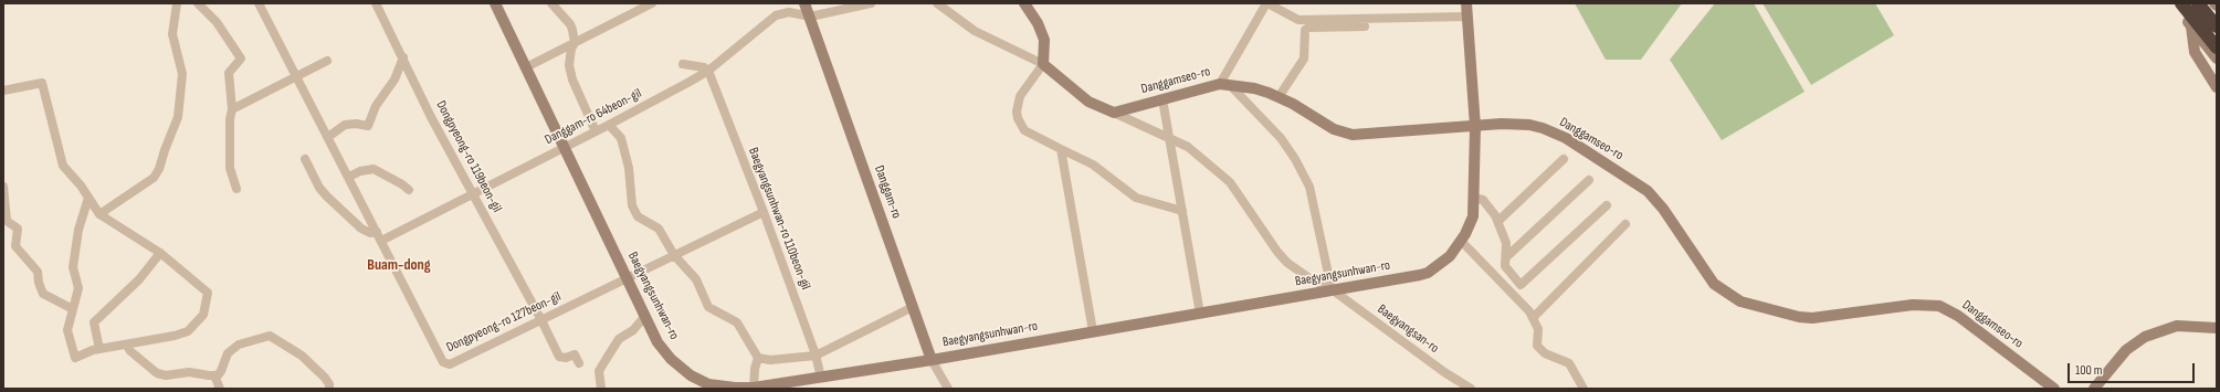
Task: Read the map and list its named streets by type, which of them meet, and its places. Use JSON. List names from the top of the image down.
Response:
{
  "streets": {
    "main road": ["Danggamseo-ro", "Danggam-ro", "Baegyangsunhwan-ro"],
    "street": [
      "Danggam-ro 64beon-gil",
      "Dongpyeong-ro 119beon-gil",
      "Baegyangsunhwan-ro 110beon-gil",
      "Dongpyeong-ro 127beon-gil",
      "Baegyangsan-ro"
    ]
  },
  "crossings": [
    ["Danggamseo-ro", "Baegyangsunhwan-ro"],
    ["Danggamseo-ro", "Baegyangsan-ro"],
    ["Danggam-ro 64beon-gil", "Dongpyeong-ro 119beon-gil"],
    ["Danggam-ro 64beon-gil", "Danggam-ro"],
    ["Danggam-ro 64beon-gil", "Baegyangsunhwan-ro 110beon-gil"],
    ["Danggam-ro 64beon-gil", "Baegyangsunhwan-ro"],
    ["Danggam-ro 64beon-gil", "Dongpyeong-ro 127beon-gil"],
    ["Dongpyeong-ro 119beon-gil", "Dongpyeong-ro 127beon-gil"],
    ["Danggam-ro", "Baegyangsunhwan-ro"],
    ["Baegyangsunhwan-ro 110beon-gil", "Baegyangsunhwan-ro"],
    ["Baegyangsunhwan-ro 110beon-gil", "Dongpyeong-ro 127beon-gil"],
    ["Baegyangsunhwan-ro", "Dongpyeong-ro 127beon-gil"],
    ["Baegyangsunhwan-ro", "Baegyangsan-ro"]
  ],
  "districts": ["Buam-dong"],
  "scale_bar": "100 m"
}
